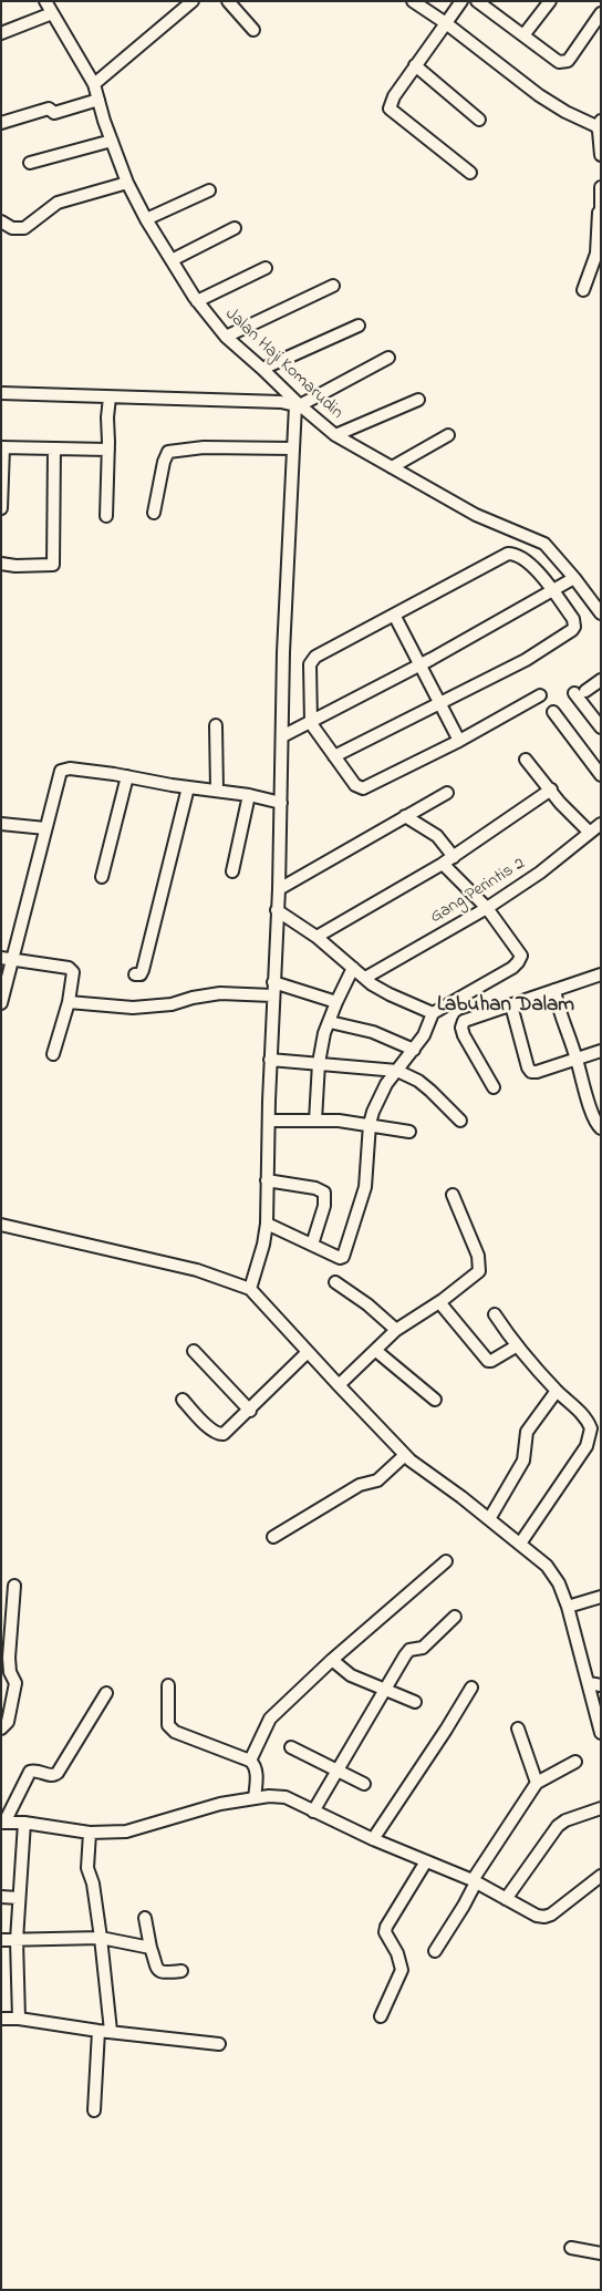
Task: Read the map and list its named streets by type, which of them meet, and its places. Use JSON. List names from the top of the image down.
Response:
{
  "streets": {
    "street": ["Jalan Haji Komarudin", "Gang Perintis 2"]
  },
  "districts": ["Labuhan Dalam"]
}
